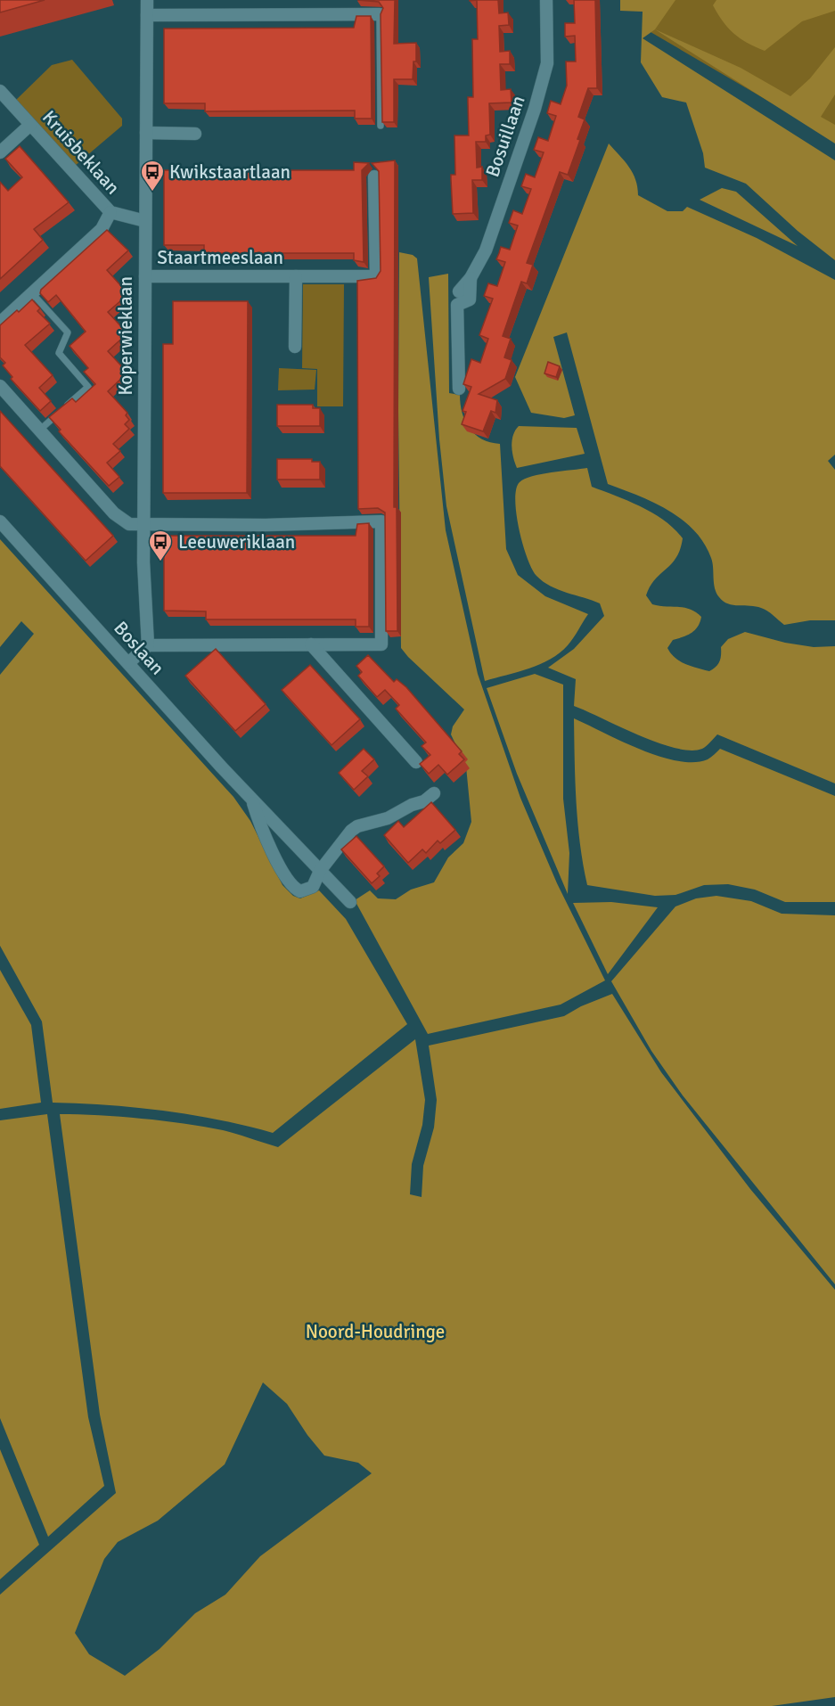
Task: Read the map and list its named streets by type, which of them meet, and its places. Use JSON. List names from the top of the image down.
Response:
{
  "streets": {
    "street": [
      "Bosuillaan",
      "Kruisbeklaan",
      "Staartmeeslaan",
      "Koperwieklaan",
      "Boslaan"
    ]
  },
  "crossings": [
    ["Kruisbeklaan", "Koperwieklaan"],
    ["Staartmeeslaan", "Koperwieklaan"]
  ],
  "parks": ["Noord-Houdringe"],
  "places": {
    "bus stop": ["Kwikstaartlaan", "Leeuweriklaan"]
  }
}
